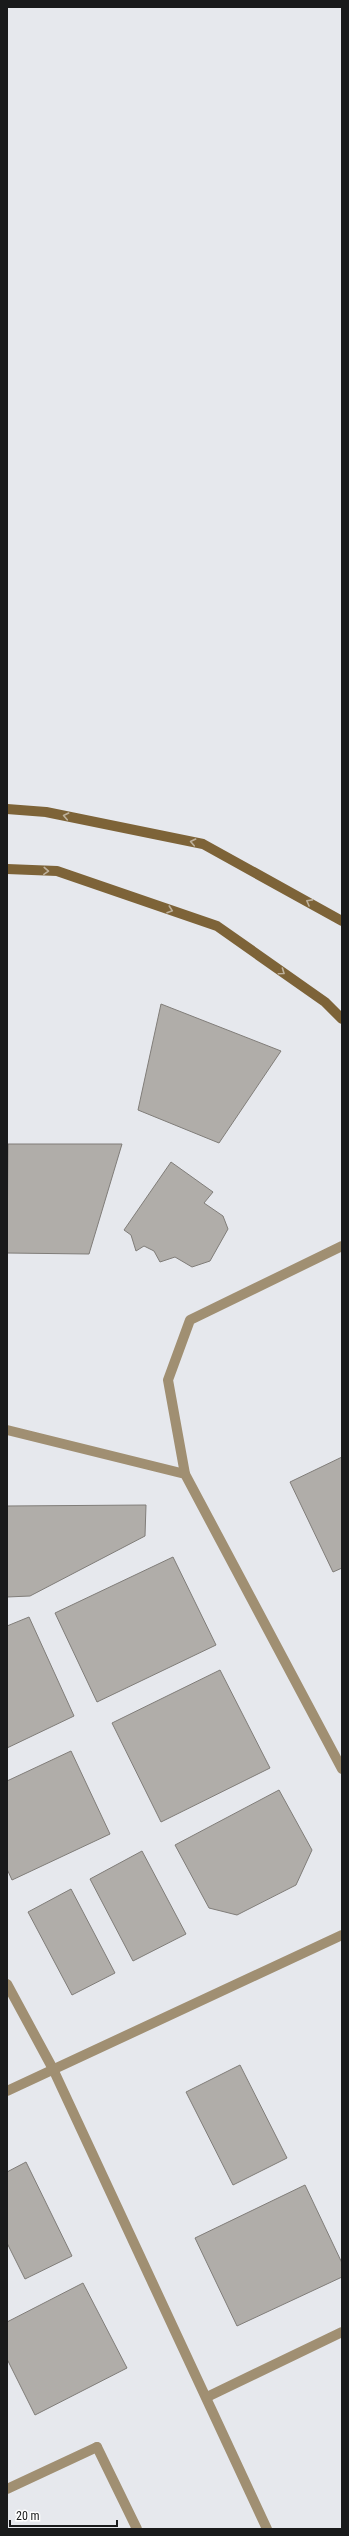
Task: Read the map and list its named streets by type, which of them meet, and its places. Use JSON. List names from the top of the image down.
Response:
{
  "scale_bar": "20 m"
}
